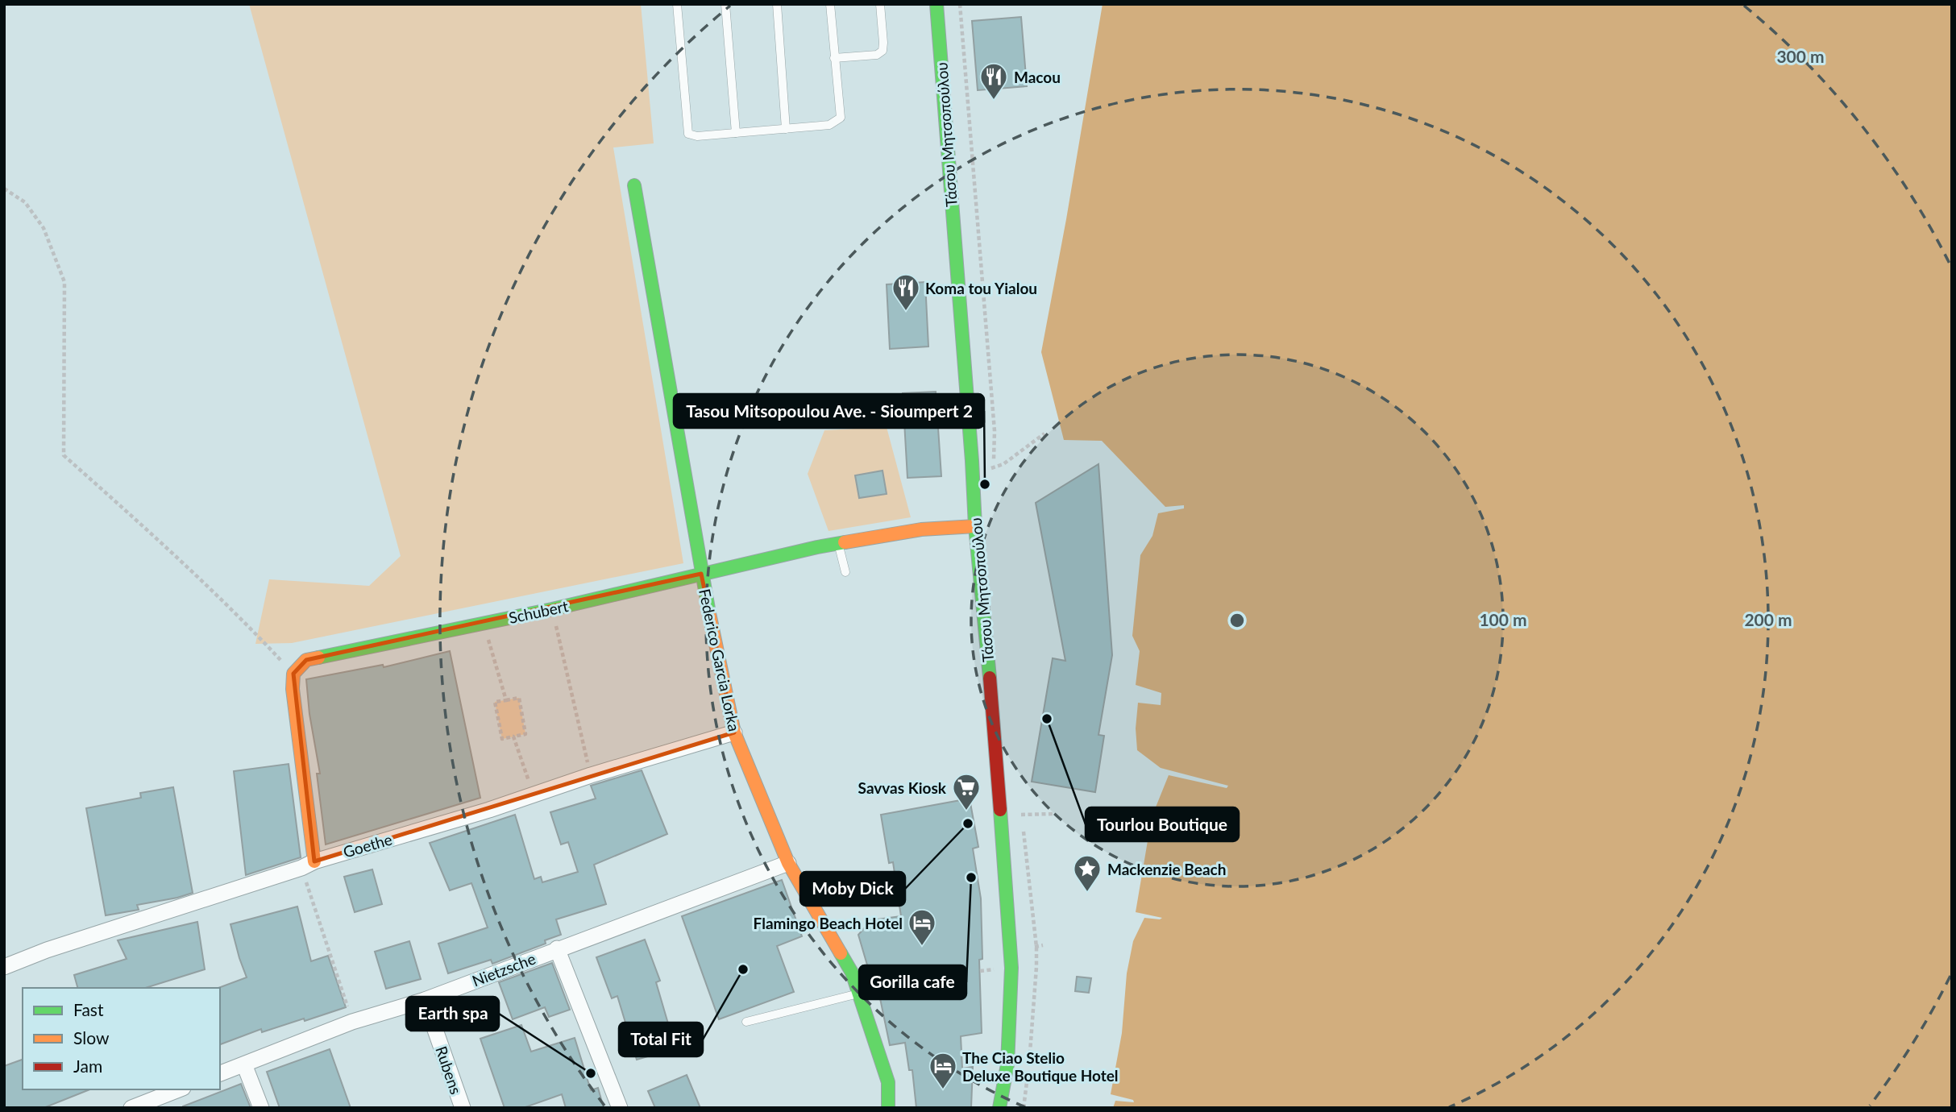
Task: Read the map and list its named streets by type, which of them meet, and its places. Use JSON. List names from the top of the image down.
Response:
{
  "streets": {
    "street": [
      "Τάσου Μητσοπούλου",
      "Schubert",
      "Federico Garcia Lorka",
      "Goethe",
      "Nietzsche",
      "Rubens"
    ]
  },
  "crossings": [
    ["Τάσου Μητσοπούλου", "Schubert"],
    ["Schubert", "Federico Garcia Lorka"],
    ["Federico Garcia Lorka", "Goethe"],
    ["Federico Garcia Lorka", "Nietzsche"],
    ["Nietzsche", "Rubens"]
  ],
  "places": {
    "restaurant": ["Macou", "Koma tou Yialou"],
    "other": [
      "Tasou Mitsopoulou Ave. - Sioumpert 2",
      "Tourlou Boutique",
      "Moby Dick",
      "Gorilla cafe",
      "Total Fit",
      "Earth spa"
    ],
    "supermarket": ["Savvas Kiosk"],
    "place": ["Mackenzie Beach"],
    "hotel": ["Flamingo Beach Hotel", "The Ciao Stelio Deluxe Boutique Hotel"]
  },
  "legend": ["Fast", "Slow", "Jam"],
  "rings": ["300 m", "100 m", "200 m"]
}
